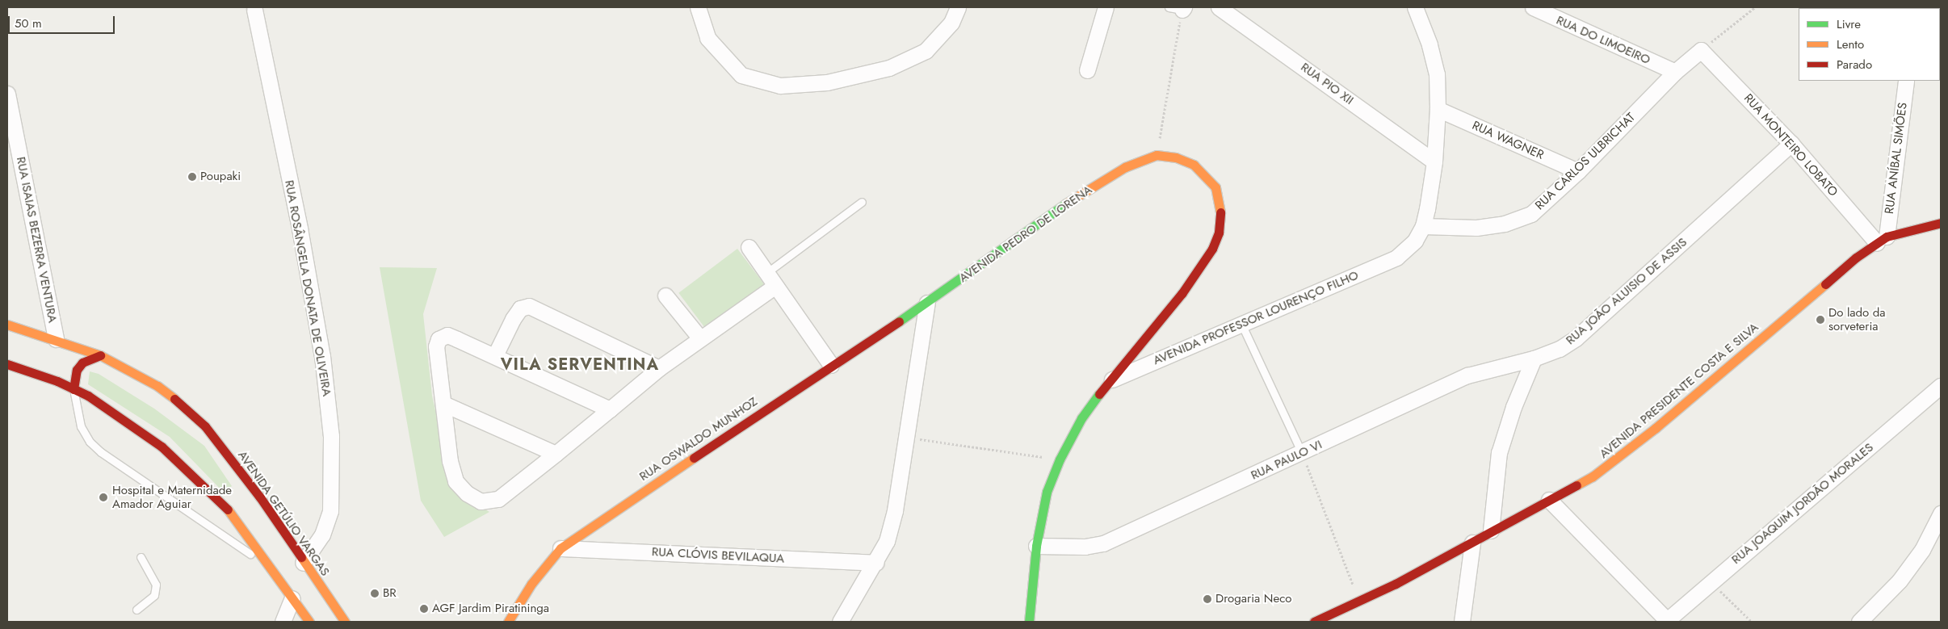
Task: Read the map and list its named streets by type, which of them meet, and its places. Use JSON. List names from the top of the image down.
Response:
{
  "streets": {
    "street": [
      "RUA DO LIMOEIRO",
      "RUA PIO XII",
      "RUA WAGNER",
      "RUA MONTEIRO LOBATO",
      "RUA ANÍBAL SIMÕES",
      "RUA CARLOS ULBRICHAT",
      "AVENIDA PEDRO DE LORENA",
      "RUA ISAIAS BEZERRA VENTURA",
      "RUA ROSÂNGELA DONATA DE OLIVEIRA",
      "RUA JOÃO ALUISIO DE ASSIS",
      "AVENIDA PROFESSOR LOURENÇO FILHO",
      "AVENIDA PRESIDENTE COSTA E SILVA",
      "RUA OSWALDO MUNHOZ",
      "RUA PAULO VI",
      "RUA JOAQUIM JORDÃO MORALES",
      "AVENIDA GETÚLIO VARGAS",
      "RUA CLÓVIS BEVILAQUA"
    ]
  },
  "crossings": [
    ["RUA DO LIMOEIRO", "RUA CARLOS ULBRICHAT"],
    ["RUA PIO XII", "AVENIDA PROFESSOR LOURENÇO FILHO"],
    ["RUA WAGNER", "RUA CARLOS ULBRICHAT"],
    ["RUA WAGNER", "AVENIDA PROFESSOR LOURENÇO FILHO"],
    ["RUA MONTEIRO LOBATO", "RUA ANÍBAL SIMÕES"],
    ["RUA MONTEIRO LOBATO", "RUA CARLOS ULBRICHAT"],
    ["RUA MONTEIRO LOBATO", "RUA JOÃO ALUISIO DE ASSIS"],
    ["RUA MONTEIRO LOBATO", "AVENIDA PRESIDENTE COSTA E SILVA"],
    ["RUA ANÍBAL SIMÕES", "AVENIDA PRESIDENTE COSTA E SILVA"],
    ["RUA CARLOS ULBRICHAT", "AVENIDA PROFESSOR LOURENÇO FILHO"],
    ["AVENIDA PEDRO DE LORENA", "RUA OSWALDO MUNHOZ"],
    ["RUA ISAIAS BEZERRA VENTURA", "AVENIDA GETÚLIO VARGAS"],
    ["RUA ROSÂNGELA DONATA DE OLIVEIRA", "AVENIDA GETÚLIO VARGAS"],
    ["RUA JOÃO ALUISIO DE ASSIS", "RUA PAULO VI"],
    ["RUA OSWALDO MUNHOZ", "RUA CLÓVIS BEVILAQUA"]
  ],
  "districts": ["VILA SERVENTINA"],
  "places": [
    "Poupaki",
    "Do lado da sorveteria",
    "Hospital e Maternidade Amador Aguiar",
    "BR",
    "Drogaria Neco",
    "AGF Jardim Piratininga"
  ],
  "legend": ["Livre", "Lento", "Parado"],
  "scale_bar": "50 m"
}
